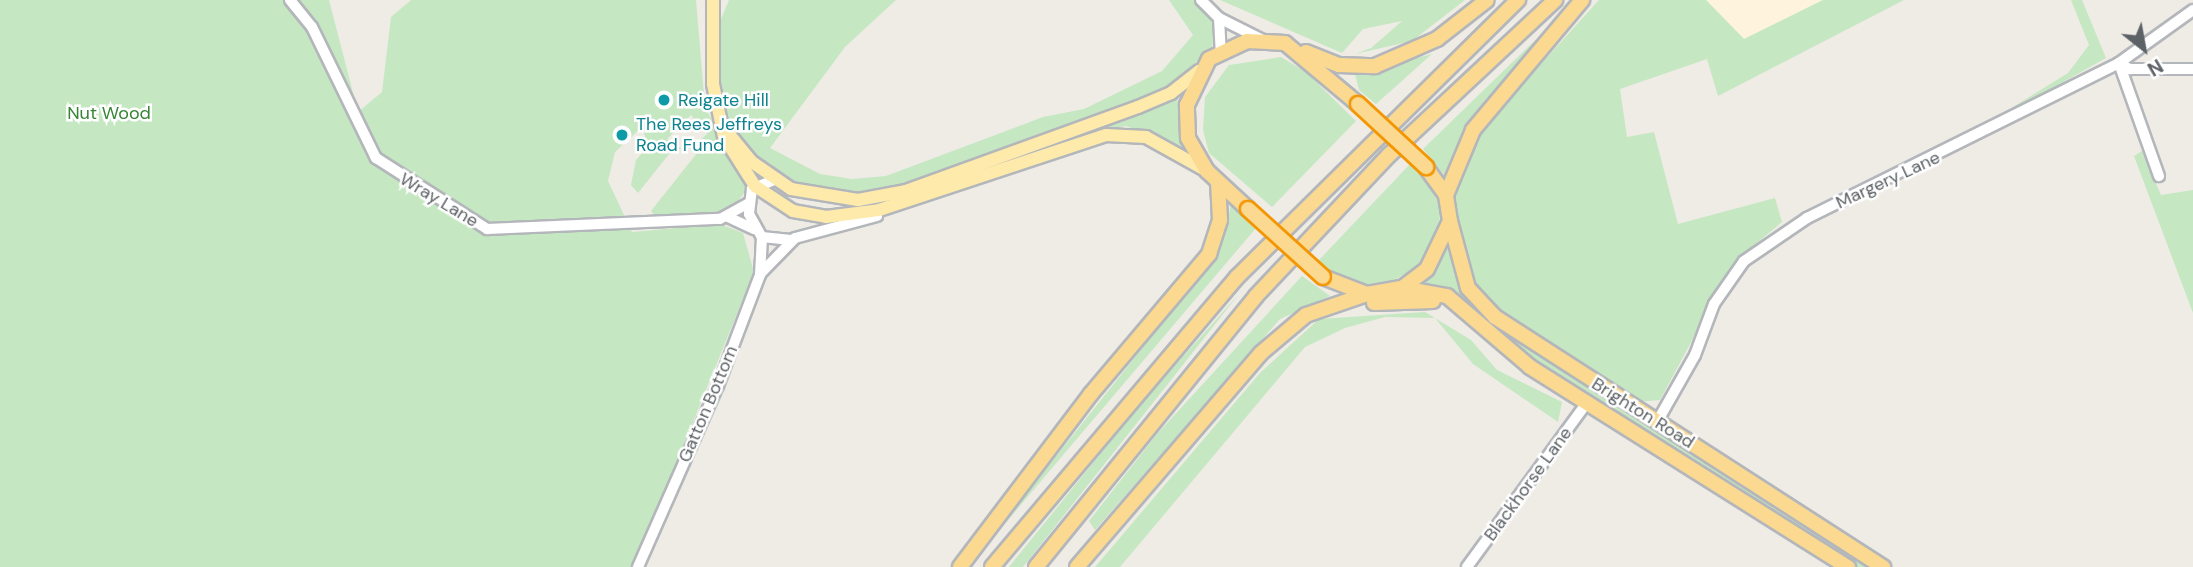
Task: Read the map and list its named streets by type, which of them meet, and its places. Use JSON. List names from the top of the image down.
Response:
{
  "streets": {
    "highway": ["Brighton Road"],
    "street": [
      "Margery Lane",
      "Wray Lane",
      "Gatton Bottom",
      "Blackhorse Lane"
    ]
  },
  "crossings": [
    ["Margery Lane", "Brighton Road"],
    ["Brighton Road", "Blackhorse Lane"]
  ],
  "parks": ["Nut Wood"],
  "places": ["Reigate Hill", "The Rees Jeffreys Road Fund"],
  "north": "bottom right"
}
